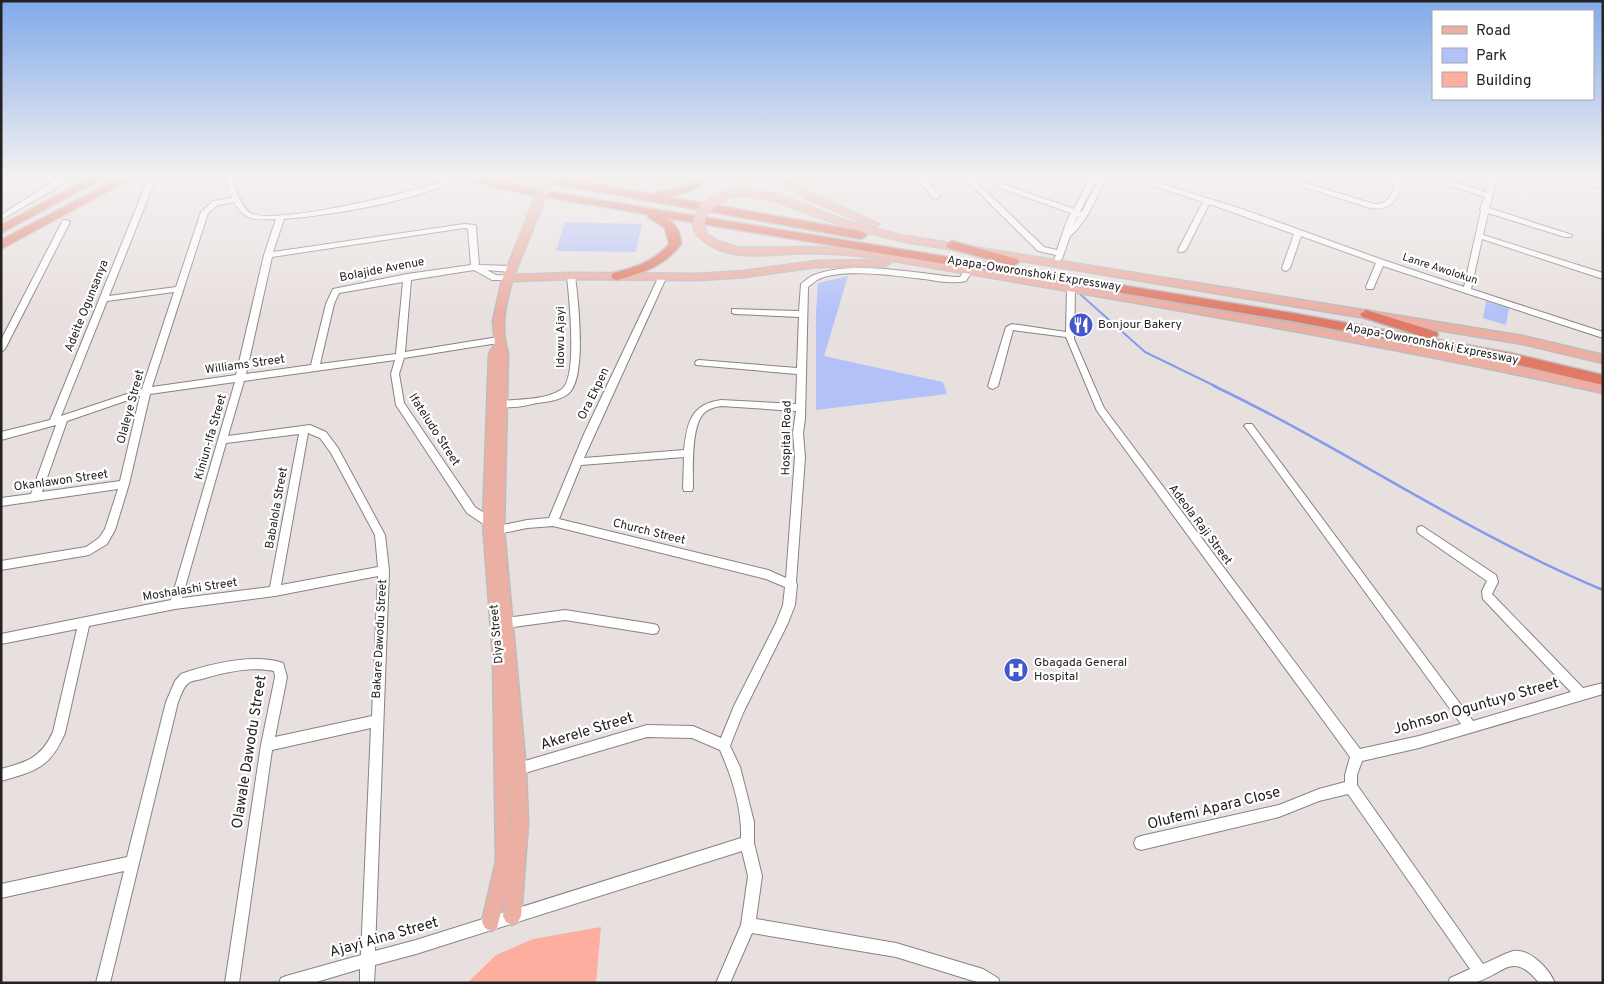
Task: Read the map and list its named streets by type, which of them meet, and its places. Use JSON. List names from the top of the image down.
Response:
{
  "streets": {
    "highway": ["Apapa-Oworonshoki Expressway"],
    "main road": ["Diya Street"],
    "street": [
      "Lanre Awolokun",
      "Bolajide Avenue",
      "Adeite Ogunsanya",
      "Idowu Ajayi",
      "Williams Street",
      "Ora Ekpen",
      "Olaleye Street",
      "Ifateludo Street",
      "Kiniun-Ifa Street",
      "Hospital Road",
      "Okanlawon Street",
      "Babalola Street",
      "Adeola Raji Street",
      "Church Street",
      "Moshalashi Street",
      "Bakare Dawodu Street",
      "Johnson Oguntuyo Street",
      "Akerele Street",
      "Olawale Dawodu Street",
      "Olufemi Apara Close",
      "Ajayi Aina Street"
    ]
  },
  "crossings": [
    ["Bolajide Avenue", "Williams Street"],
    ["Bolajide Avenue", "Ifateludo Street"],
    ["Bolajide Avenue", "Diya Street"],
    ["Apapa-Oworonshoki Expressway", "Adeola Raji Street"],
    ["Adeite Ogunsanya", "Williams Street"],
    ["Adeite Ogunsanya", "Okanlawon Street"],
    ["Idowu Ajayi", "Diya Street"],
    ["Williams Street", "Olaleye Street"],
    ["Williams Street", "Ifateludo Street"],
    ["Williams Street", "Kiniun-Ifa Street"],
    ["Williams Street", "Diya Street"],
    ["Ora Ekpen", "Church Street"],
    ["Olaleye Street", "Okanlawon Street"],
    ["Ifateludo Street", "Church Street"],
    ["Ifateludo Street", "Diya Street"],
    ["Kiniun-Ifa Street", "Moshalashi Street"],
    ["Kiniun-Ifa Street", "Bakare Dawodu Street"],
    ["Hospital Road", "Church Street"],
    ["Hospital Road", "Akerele Street"],
    ["Babalola Street", "Moshalashi Street"],
    ["Babalola Street", "Bakare Dawodu Street"],
    ["Adeola Raji Street", "Johnson Oguntuyo Street"],
    ["Church Street", "Diya Street"],
    ["Moshalashi Street", "Bakare Dawodu Street"],
    ["Diya Street", "Akerele Street"],
    ["Diya Street", "Ajayi Aina Street"],
    ["Bakare Dawodu Street", "Ajayi Aina Street"]
  ],
  "places": {
    "restaurant": ["Bonjour Bakery"],
    "hospital": ["Gbagada General Hospital"]
  },
  "legend": ["Road", "Park", "Building"]
}
